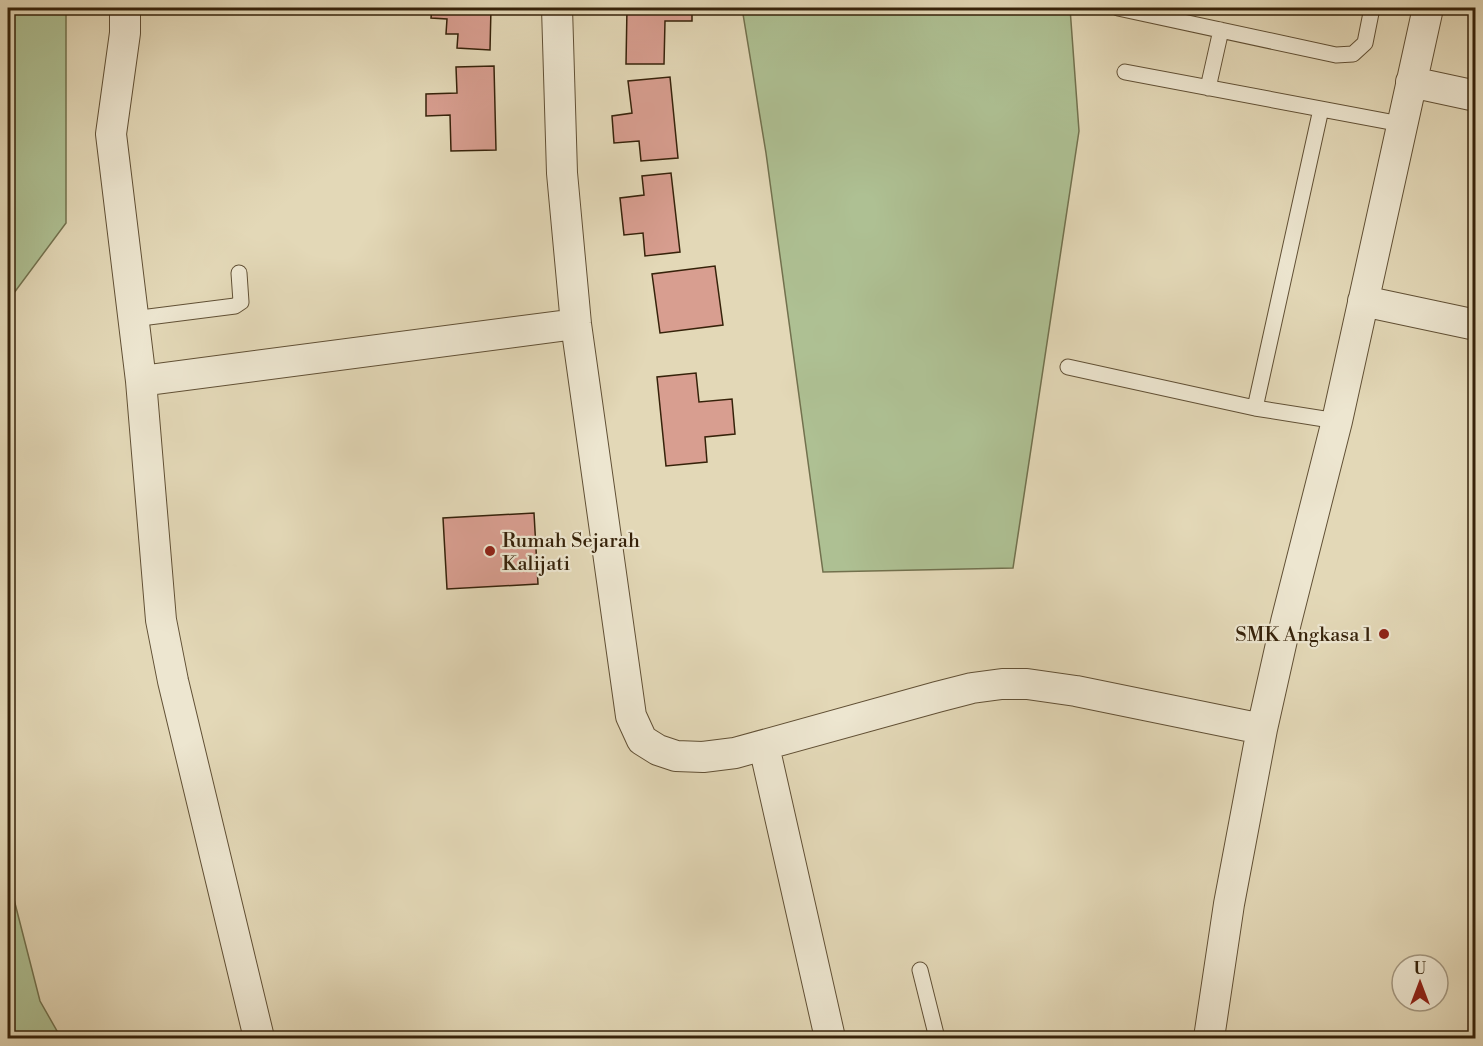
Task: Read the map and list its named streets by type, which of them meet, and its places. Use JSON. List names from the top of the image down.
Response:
{
  "places": ["Rumah Sejarah Kalijati", "SMK Angkasa 1"],
  "north": "top"
}
